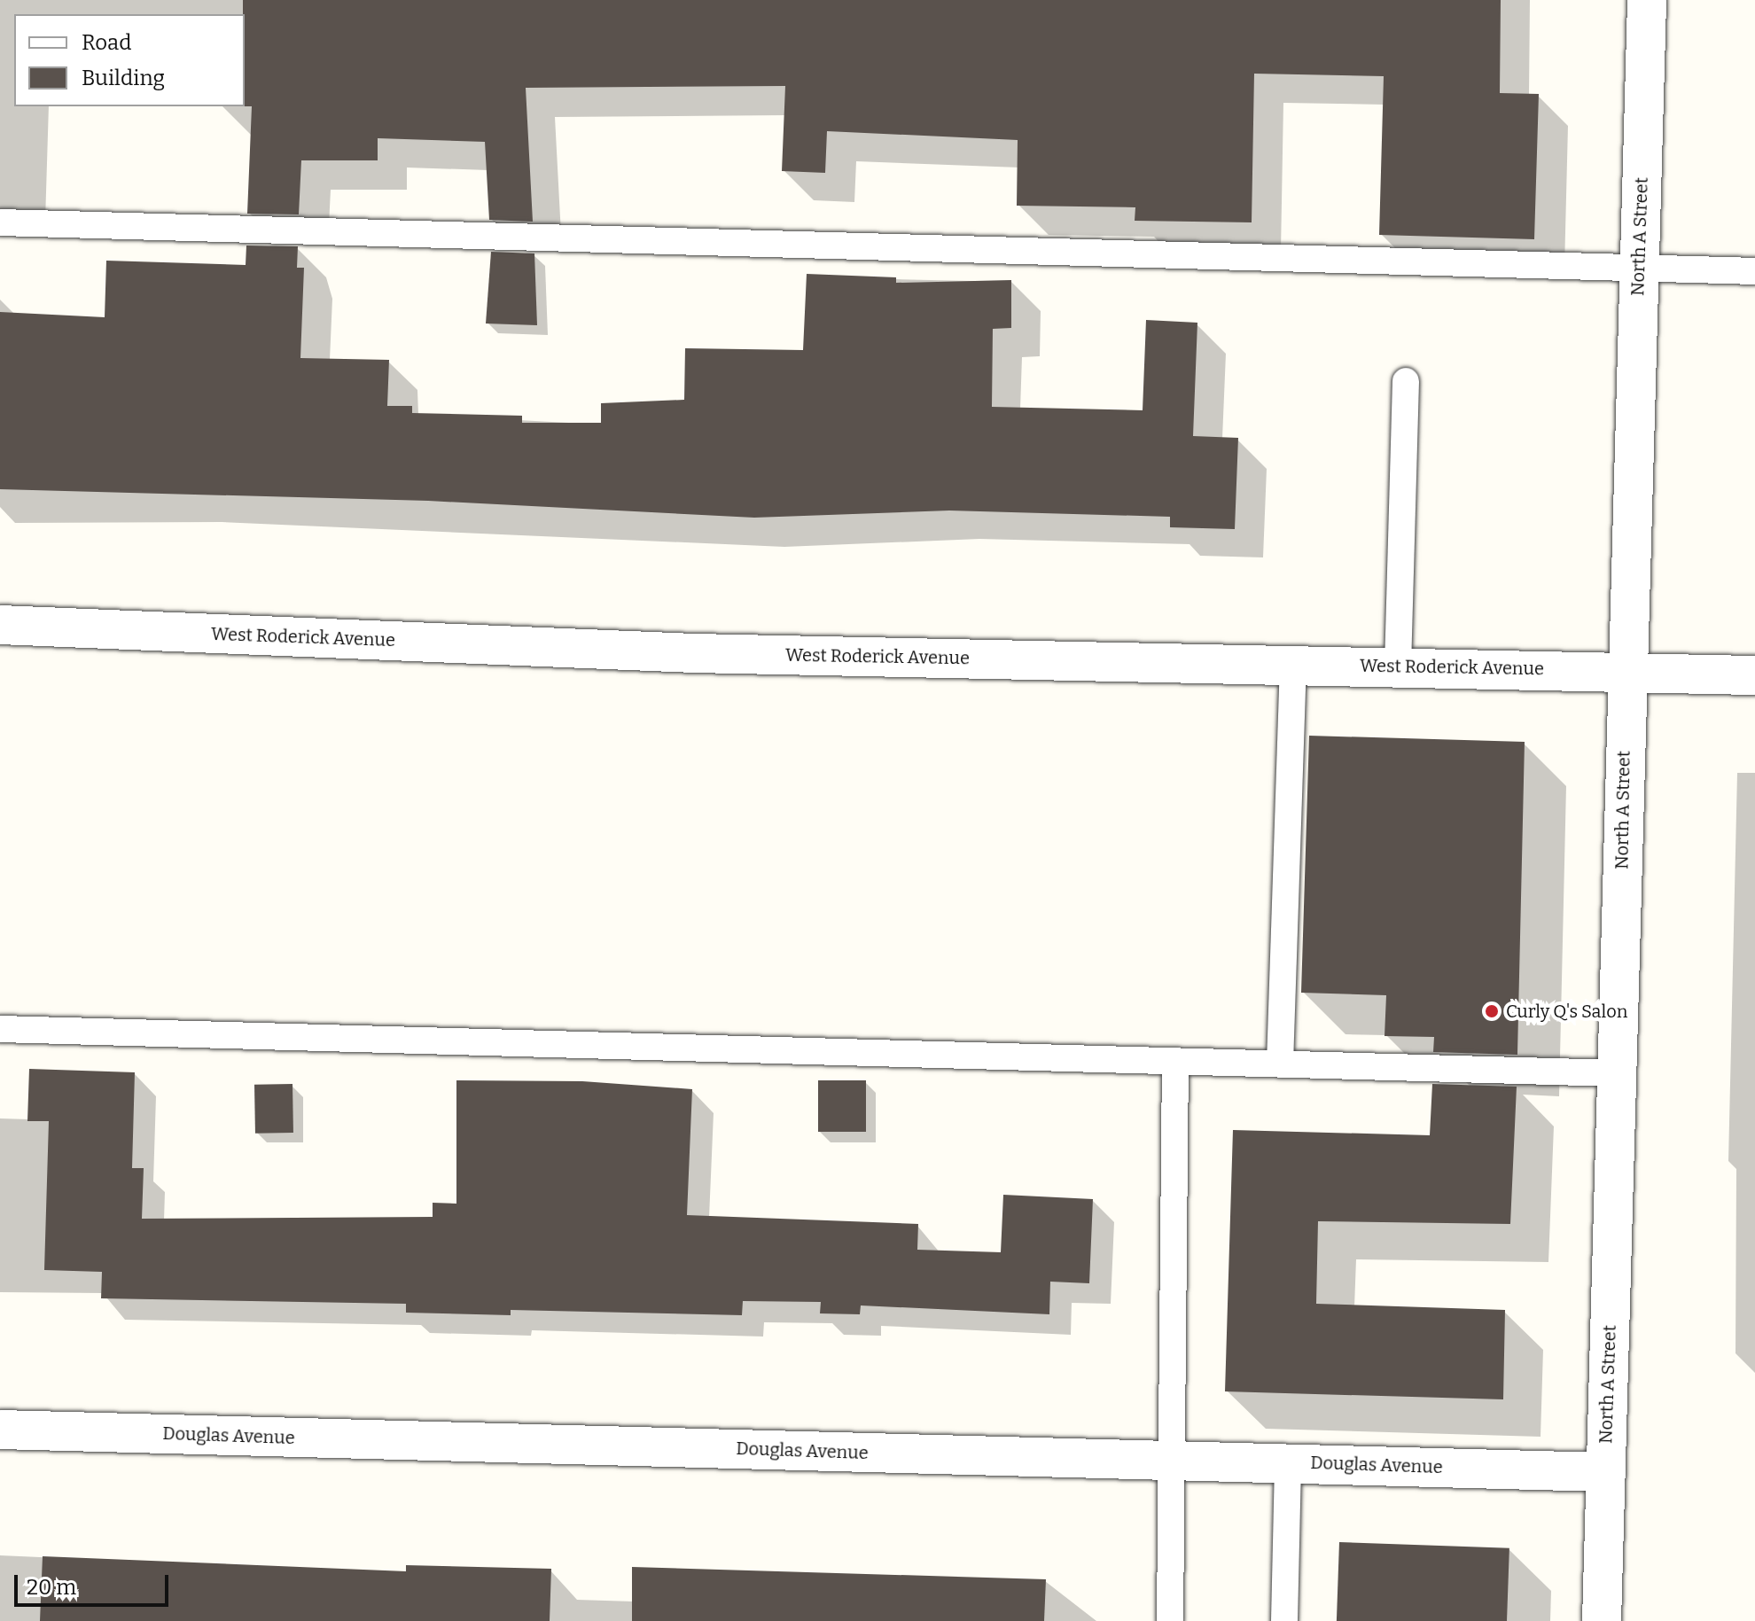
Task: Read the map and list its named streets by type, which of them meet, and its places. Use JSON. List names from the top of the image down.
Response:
{
  "streets": {
    "street": ["North A Street", "West Roderick Avenue", "Douglas Avenue"]
  },
  "crossings": [
    ["North A Street", "West Roderick Avenue"],
    ["North A Street", "Douglas Avenue"]
  ],
  "places": ["Curly Q's Salon"],
  "legend": ["Road", "Building"],
  "scale_bar": "20 m"
}
